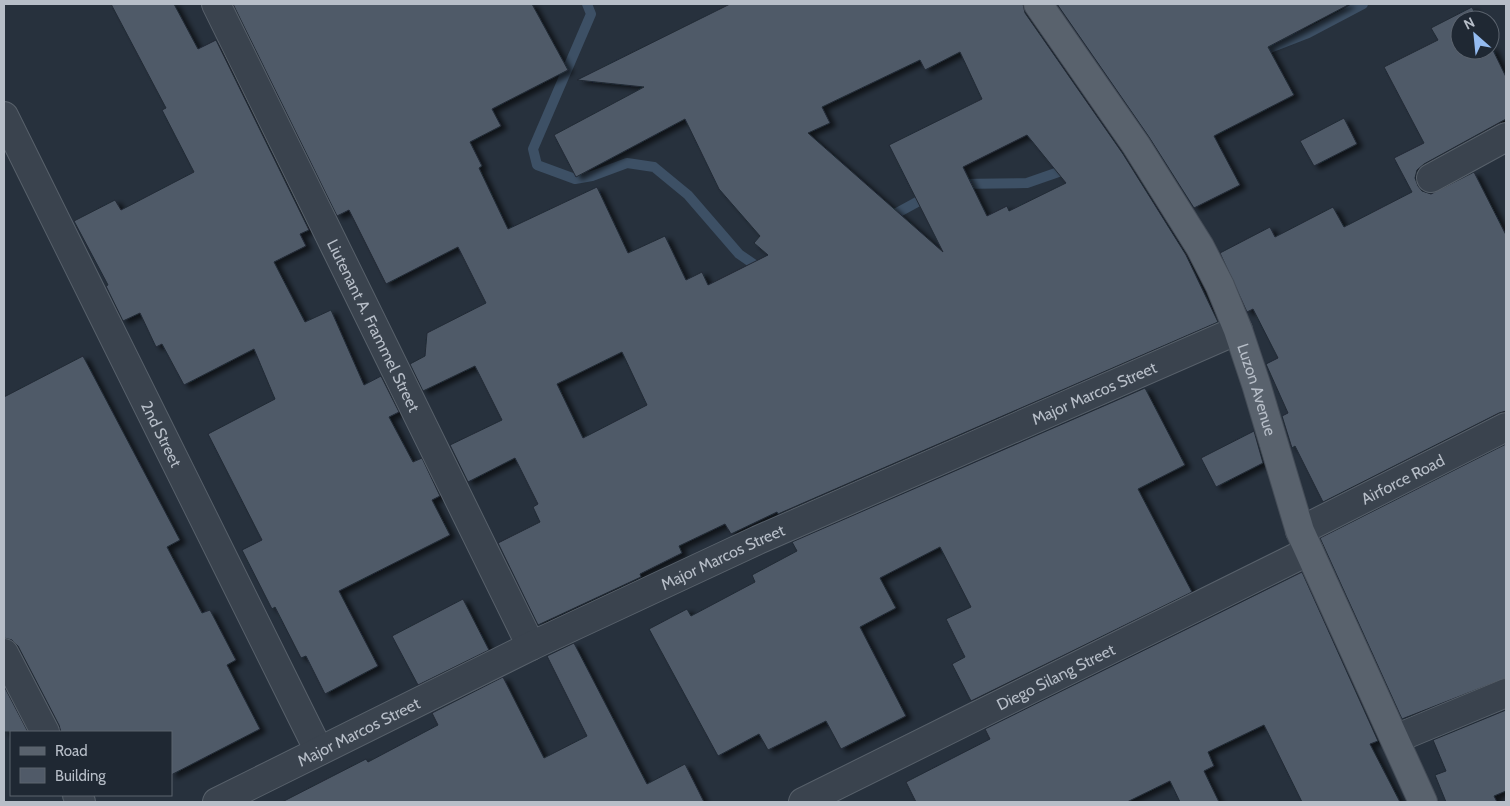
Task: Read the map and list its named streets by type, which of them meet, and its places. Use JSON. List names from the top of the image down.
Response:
{
  "streets": {
    "main road": ["Luzon Avenue"],
    "street": [
      "Liutenant A. Frammel Street",
      "Major Marcos Street",
      "2nd Street",
      "Airforce Road",
      "Diego Silang Street"
    ]
  },
  "crossings": [
    ["Liutenant A. Frammel Street", "Major Marcos Street"],
    ["Luzon Avenue", "Major Marcos Street"],
    ["Luzon Avenue", "Airforce Road"],
    ["Luzon Avenue", "Diego Silang Street"],
    ["Major Marcos Street", "2nd Street"],
    ["Airforce Road", "Diego Silang Street"]
  ],
  "legend": ["Road", "Building"],
  "north": "top left"
}
